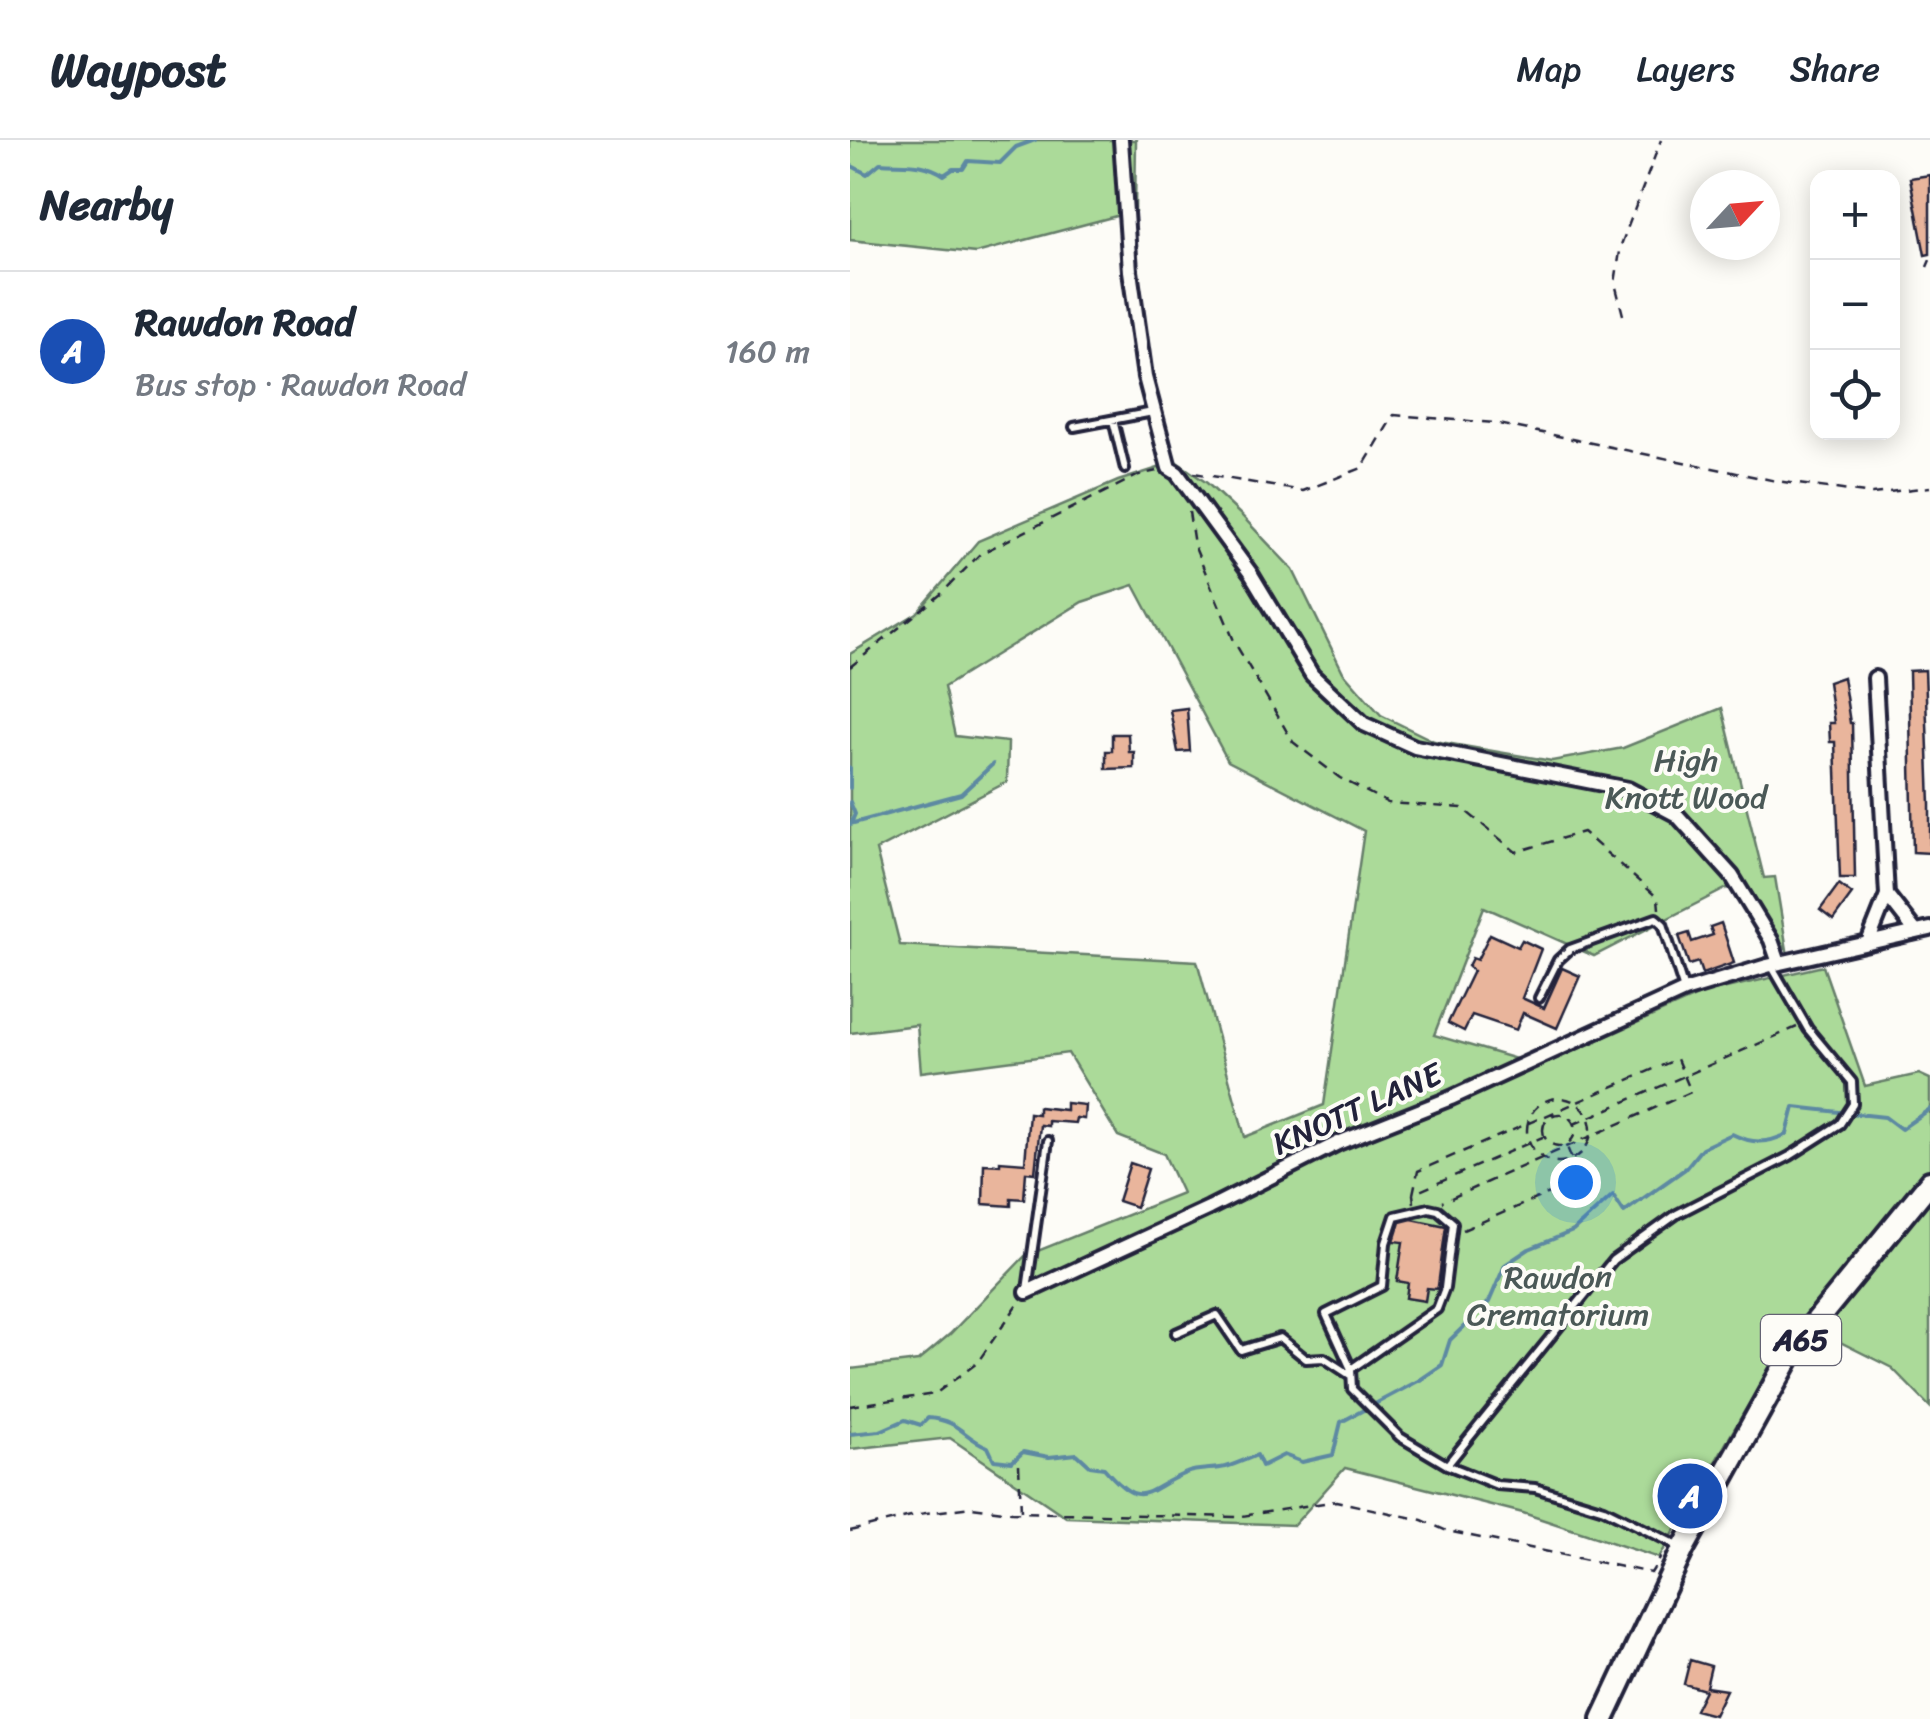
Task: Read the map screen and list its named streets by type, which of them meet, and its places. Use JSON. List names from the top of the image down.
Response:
{
  "streets": {
    "main road": ["A65"],
    "street": ["KNOTT LANE"]
  },
  "parks": ["High Knott Wood", "Rawdon Crematorium"],
  "north": "top right",
  "page": {
    "header": "Waypost",
    "nav": ["Map", "Layers", "Share"],
    "heading": "Nearby",
    "map_buttons": ["+", "−"],
    "list": [
      {
        "mark": "A",
        "name": "Rawdon Road",
        "note": "Bus stop · Rawdon Road",
        "value": "160 m"
      }
    ],
    "pins": "A"
  }
}
